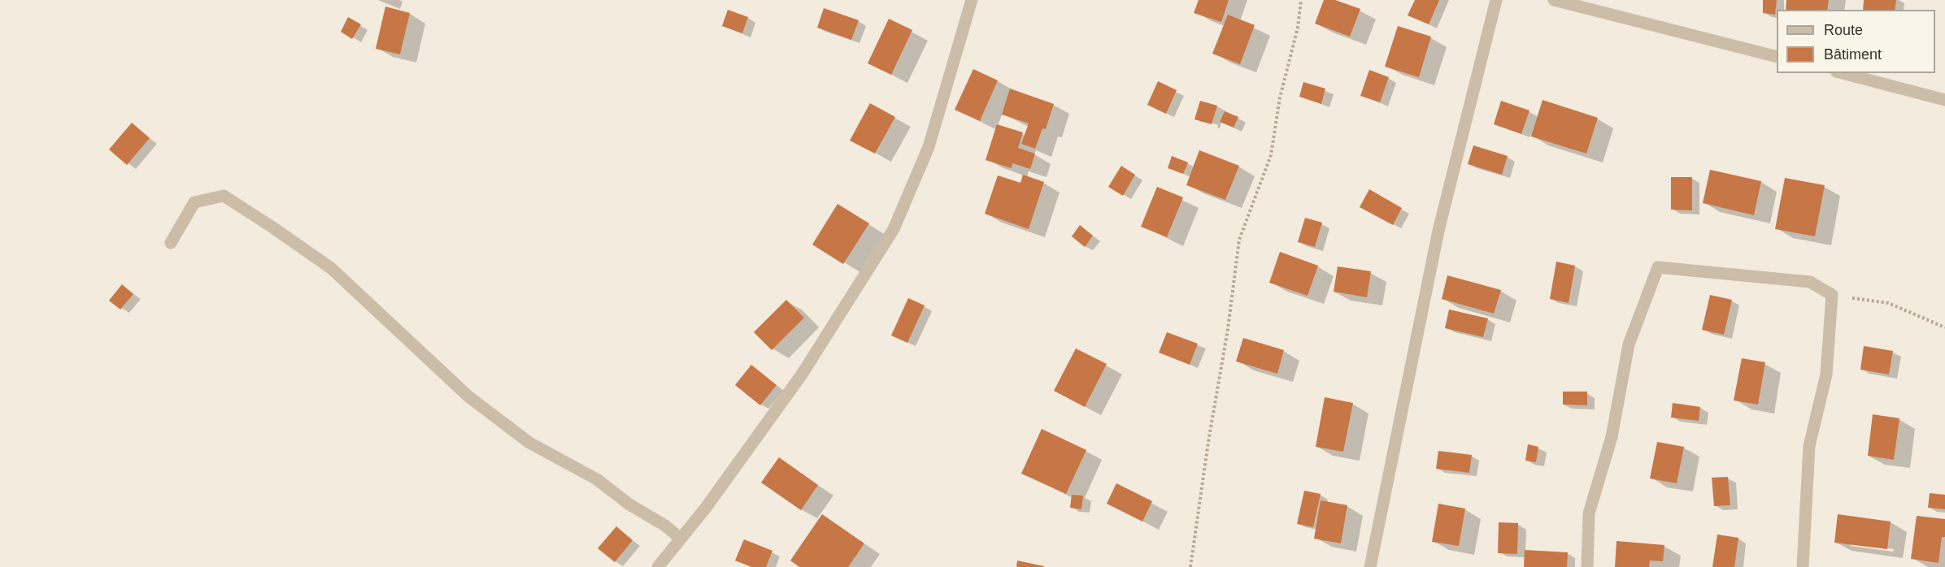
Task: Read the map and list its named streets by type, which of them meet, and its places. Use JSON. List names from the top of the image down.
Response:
{
  "legend": ["Route", "Bâtiment"]
}
